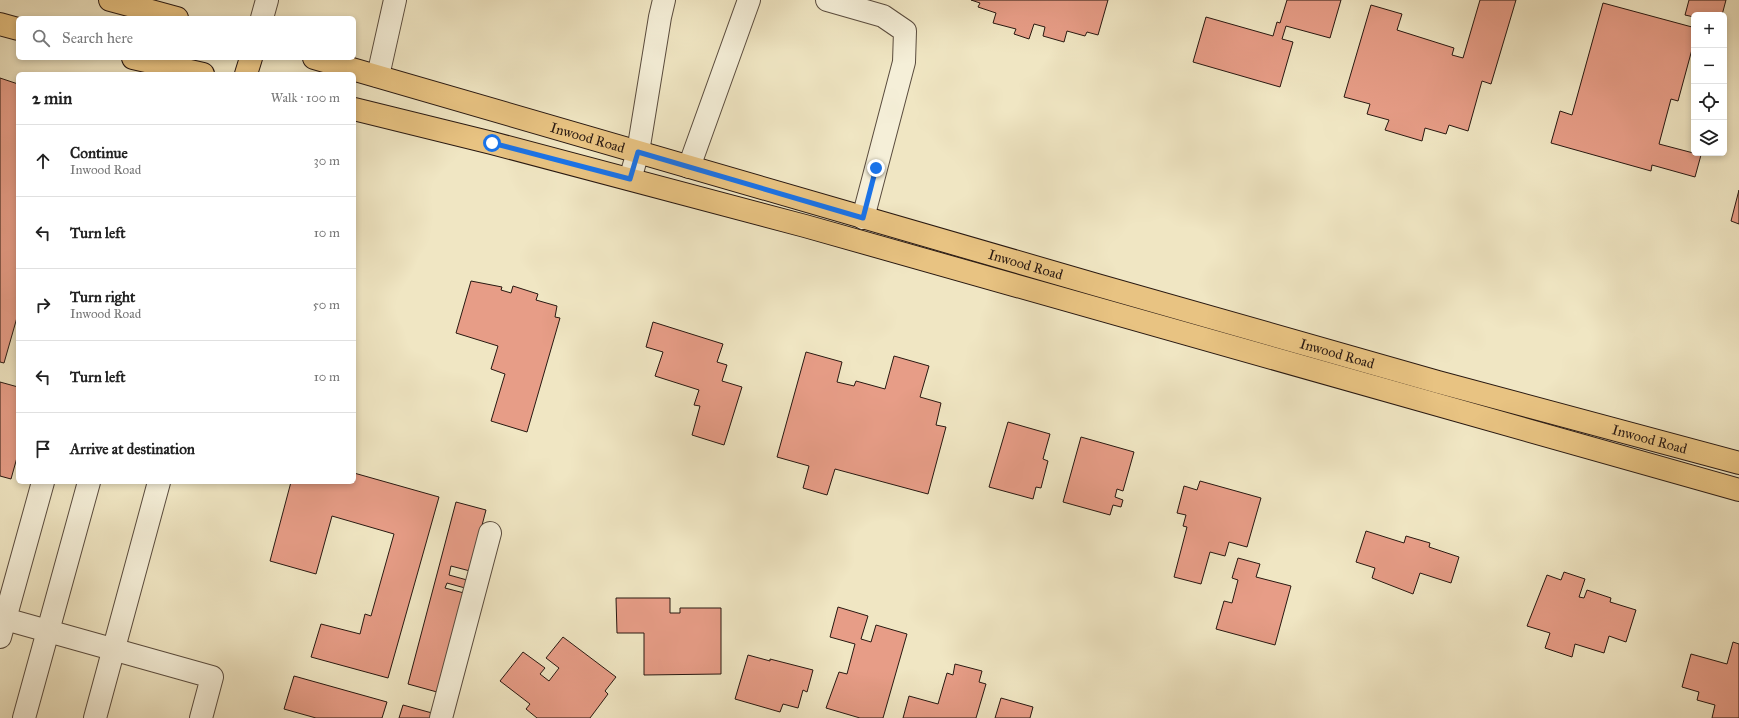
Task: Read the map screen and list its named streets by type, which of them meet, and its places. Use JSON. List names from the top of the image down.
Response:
{
  "streets": {
    "main road": ["Inwood Road"]
  },
  "page": {
    "map_buttons": ["+", "−"],
    "search": "Search here",
    "heading": ["2 min", "Walk · 100 m"],
    "list": [
      ["Continue", "Inwood Road", "30 m"],
      ["Turn left", "10 m"],
      ["Turn right", "Inwood Road", "50 m"],
      ["Turn left", "10 m"],
      "Arrive at destination"
    ]
  }
}
